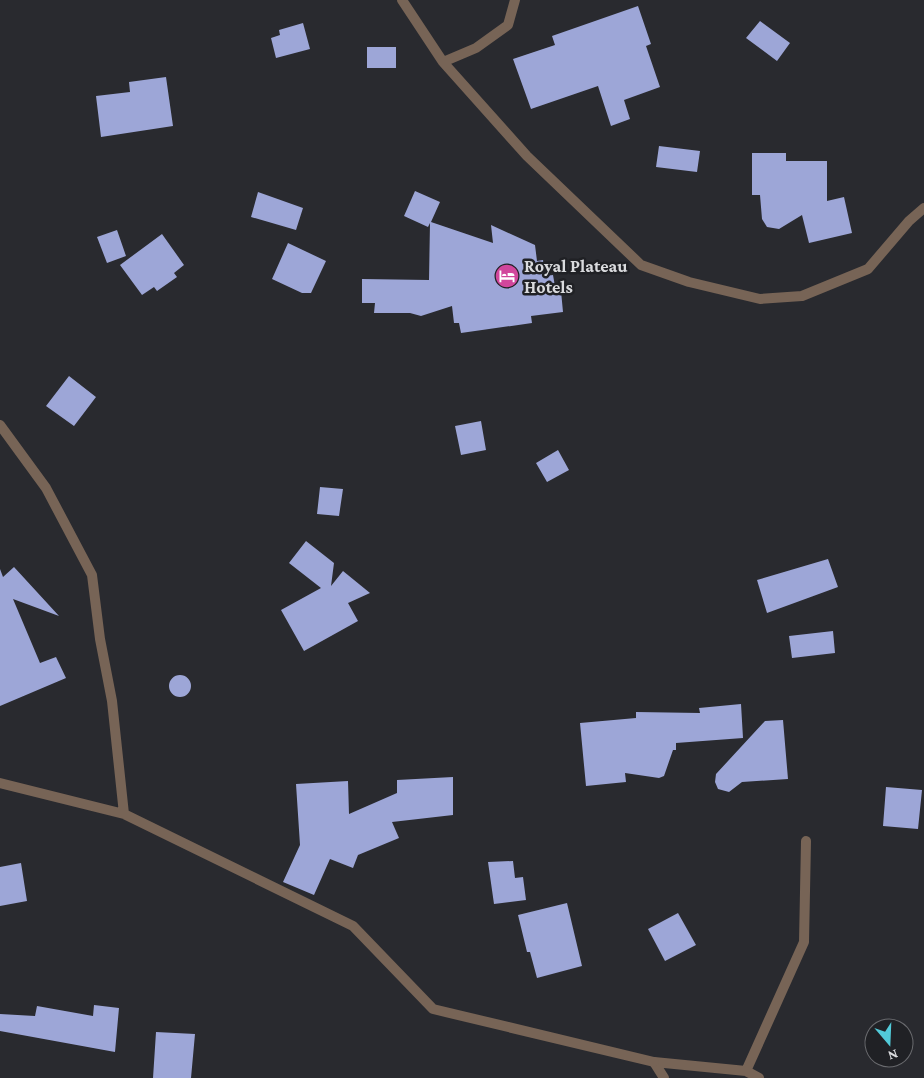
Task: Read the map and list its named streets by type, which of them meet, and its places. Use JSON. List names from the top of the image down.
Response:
{
  "places": {
    "hotel": ["Royal Plateau Hotels"]
  },
  "north": "bottom"
}
